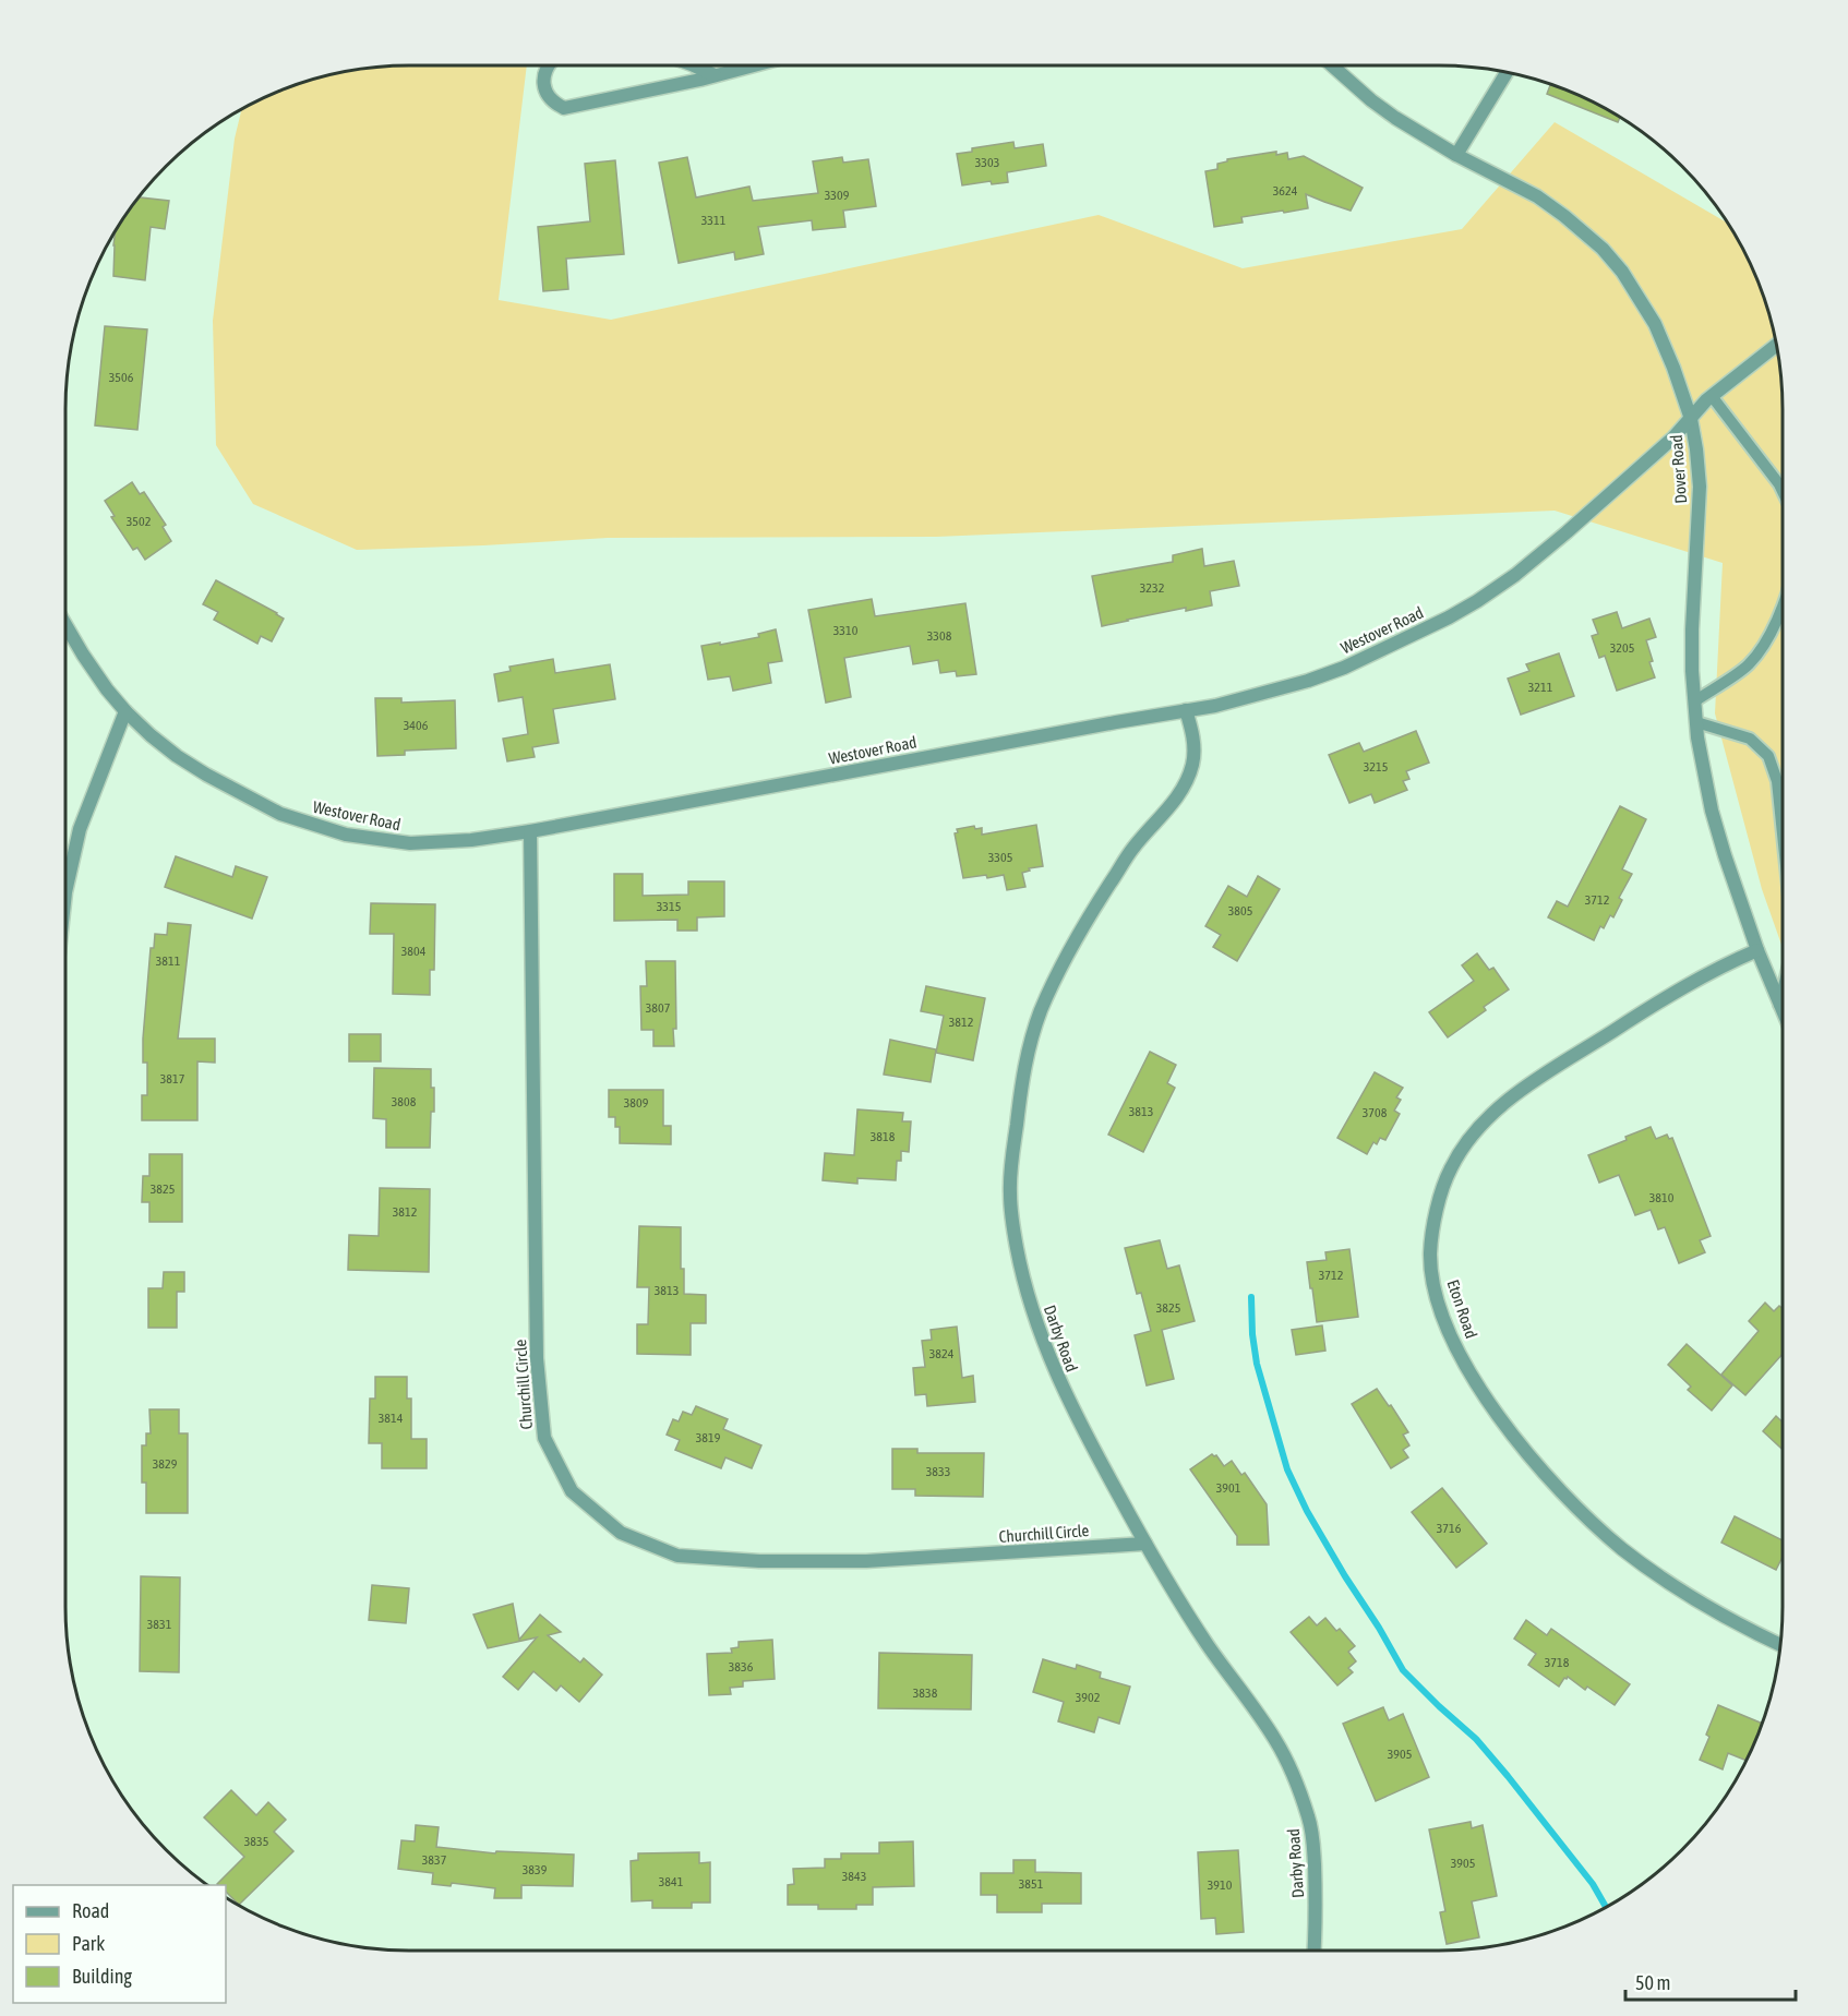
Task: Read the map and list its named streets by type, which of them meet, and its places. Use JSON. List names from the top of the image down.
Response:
{
  "streets": {
    "street": [
      "Dover Road",
      "Westover Road",
      "Eton Road",
      "Darby Road",
      "Churchill Circle"
    ]
  },
  "crossings": [
    ["Dover Road", "Westover Road"],
    ["Dover Road", "Eton Road"],
    ["Westover Road", "Darby Road"],
    ["Westover Road", "Churchill Circle"],
    ["Darby Road", "Churchill Circle"]
  ],
  "house_numbers": [
    "3303",
    "3624",
    "3309",
    "3311",
    "3506",
    "3502",
    "3232",
    "3310",
    "3308",
    "3205",
    "3211",
    "3406",
    "3215",
    "3305",
    "3712",
    "3315",
    "3805",
    "3804",
    "3811",
    "3807",
    "3812",
    "3817",
    "3808",
    "3809",
    "3813",
    "3708",
    "3818",
    "3825",
    "3810",
    "3812",
    "3712",
    "3813",
    "3825",
    "3824",
    "3814",
    "3819",
    "3829",
    "3833",
    "3901",
    "3716",
    "3831",
    "3718",
    "3836",
    "3838",
    "3902",
    "3905",
    "3835",
    "3837",
    "3905",
    "3839",
    "3843",
    "3841",
    "3851",
    "3910"
  ],
  "legend": ["Road", "Park", "Building"],
  "scale_bar": "50 m"
}
